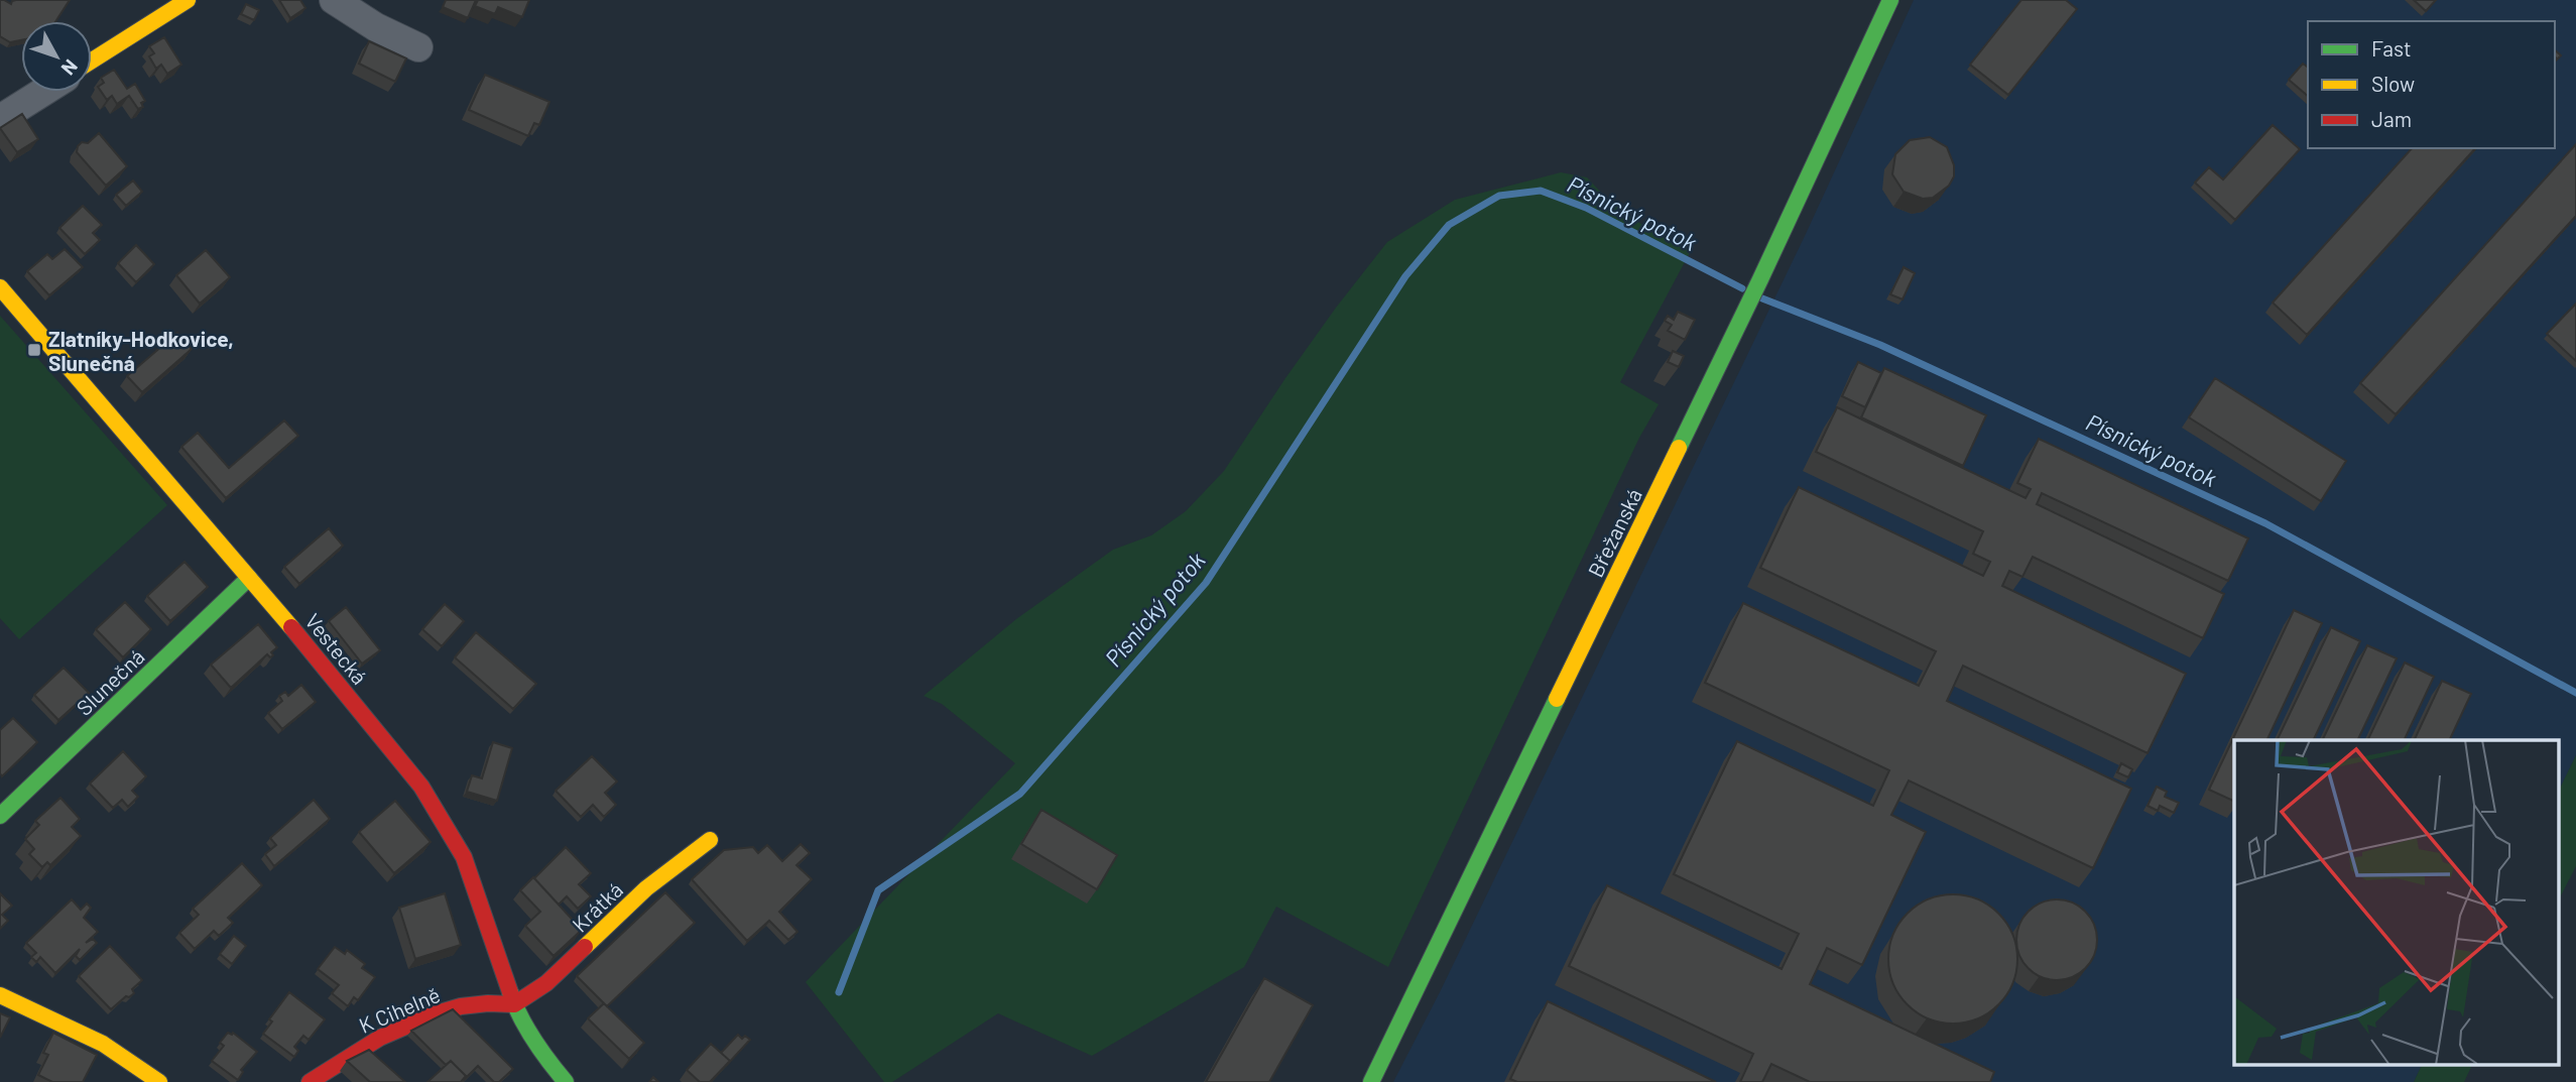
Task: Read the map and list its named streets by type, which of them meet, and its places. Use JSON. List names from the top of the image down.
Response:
{
  "streets": {
    "street": [
      "Břežanská",
      "Vestecká",
      "Slunečná",
      "Krátká",
      "K Cihelně"
    ]
  },
  "crossings": [
    ["Vestecká", "Slunečná"],
    ["Vestecká", "Krátká"],
    ["Vestecká", "K Cihelně"],
    ["Krátká", "K Cihelně"]
  ],
  "water": ["Písnický potok"],
  "places": {
    "transit": ["Zlatníky-Hodkovice, Slunečná"]
  },
  "legend": ["Fast", "Slow", "Jam"],
  "north": "bottom right"
}
